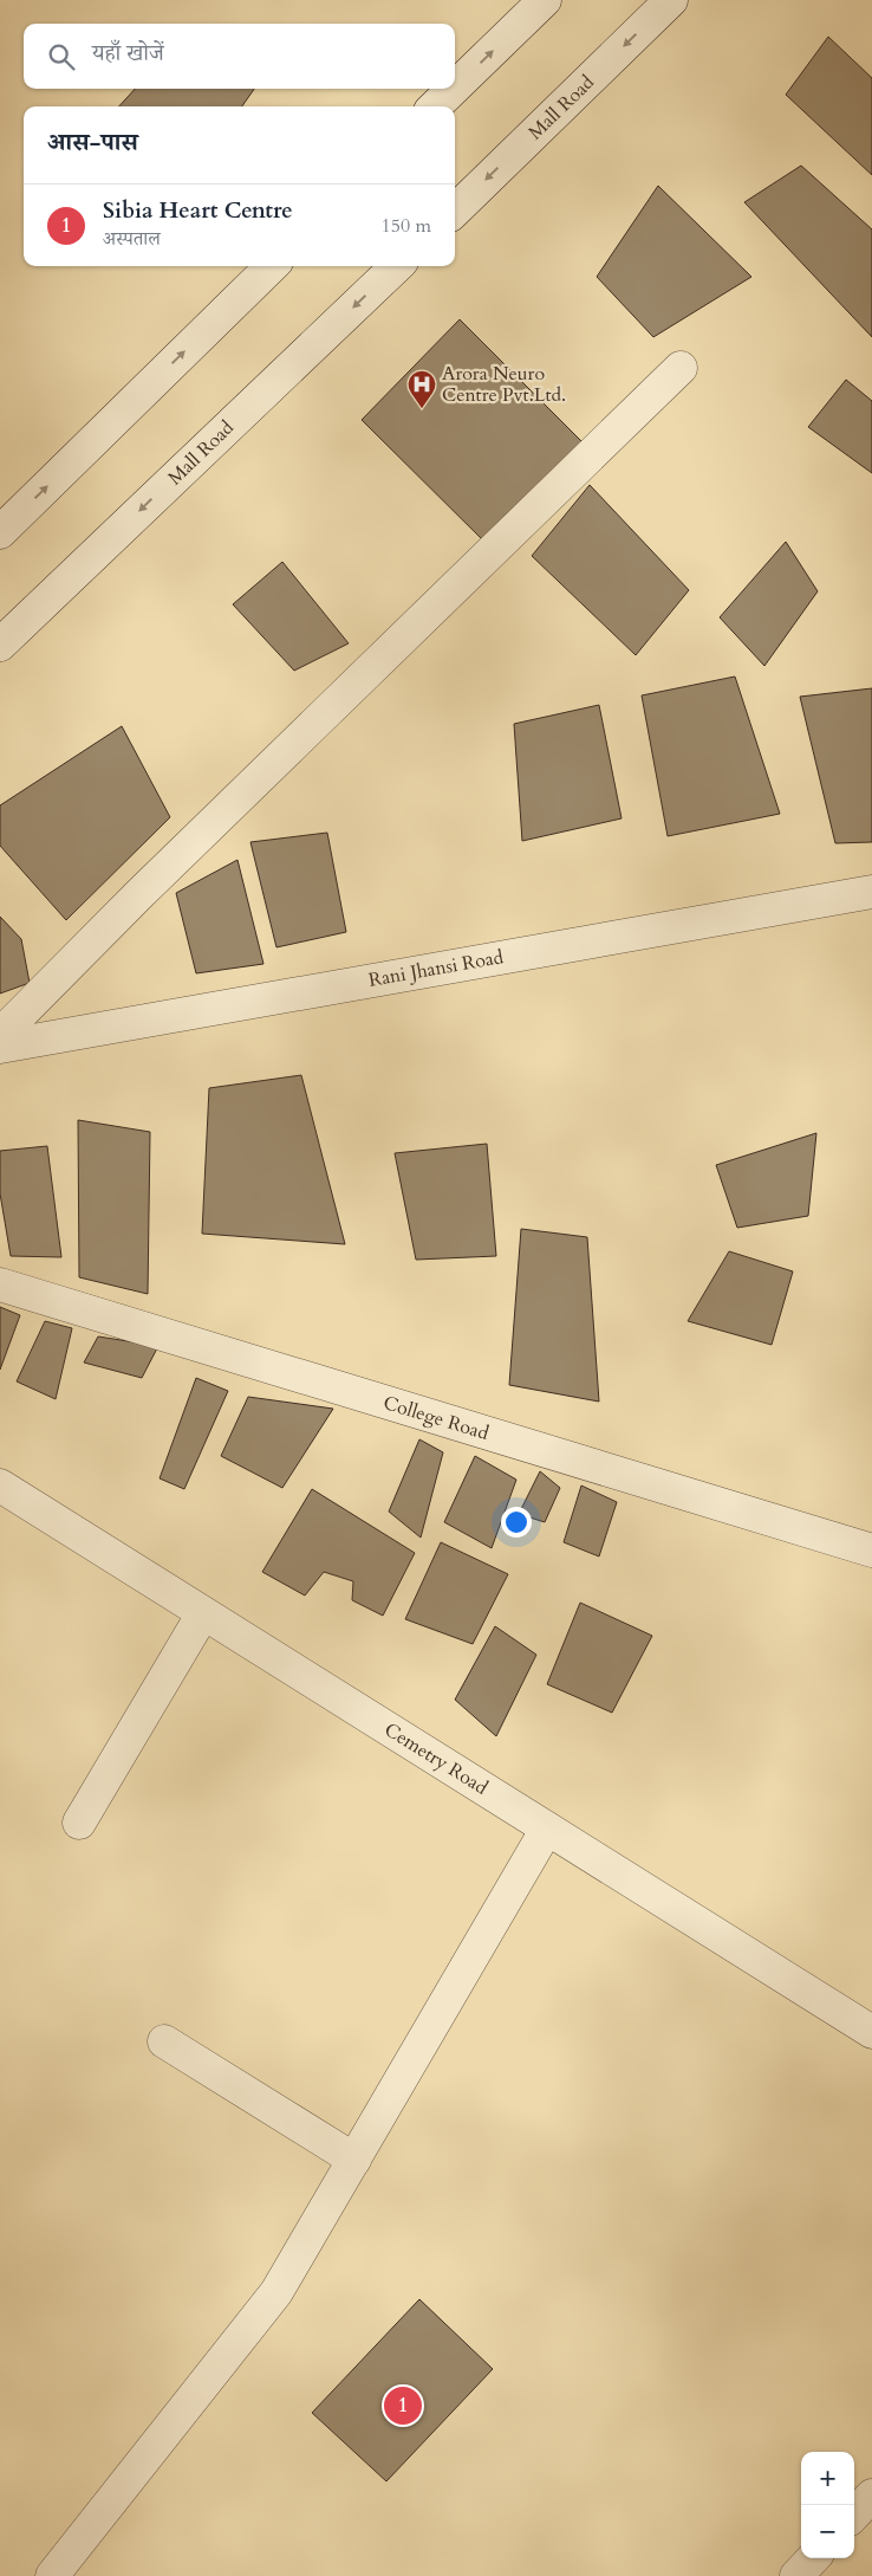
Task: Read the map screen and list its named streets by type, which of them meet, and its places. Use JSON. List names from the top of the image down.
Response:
{
  "streets": {
    "street": [
      "Mall Road",
      "Rani Jhansi Road",
      "College Road",
      "Cemetry Road"
    ]
  },
  "places": {
    "hospital": ["Arora Neuro Centre Pvt.Ltd."]
  },
  "page": {
    "search": "यहाँ खोजें",
    "heading": "आस-पास",
    "list": [
      {
        "mark": "1",
        "name": "Sibia Heart Centre",
        "note": "अस्पताल",
        "value": "150 m"
      }
    ],
    "pins": "1",
    "map_buttons": ["+", "−"]
  }
}
